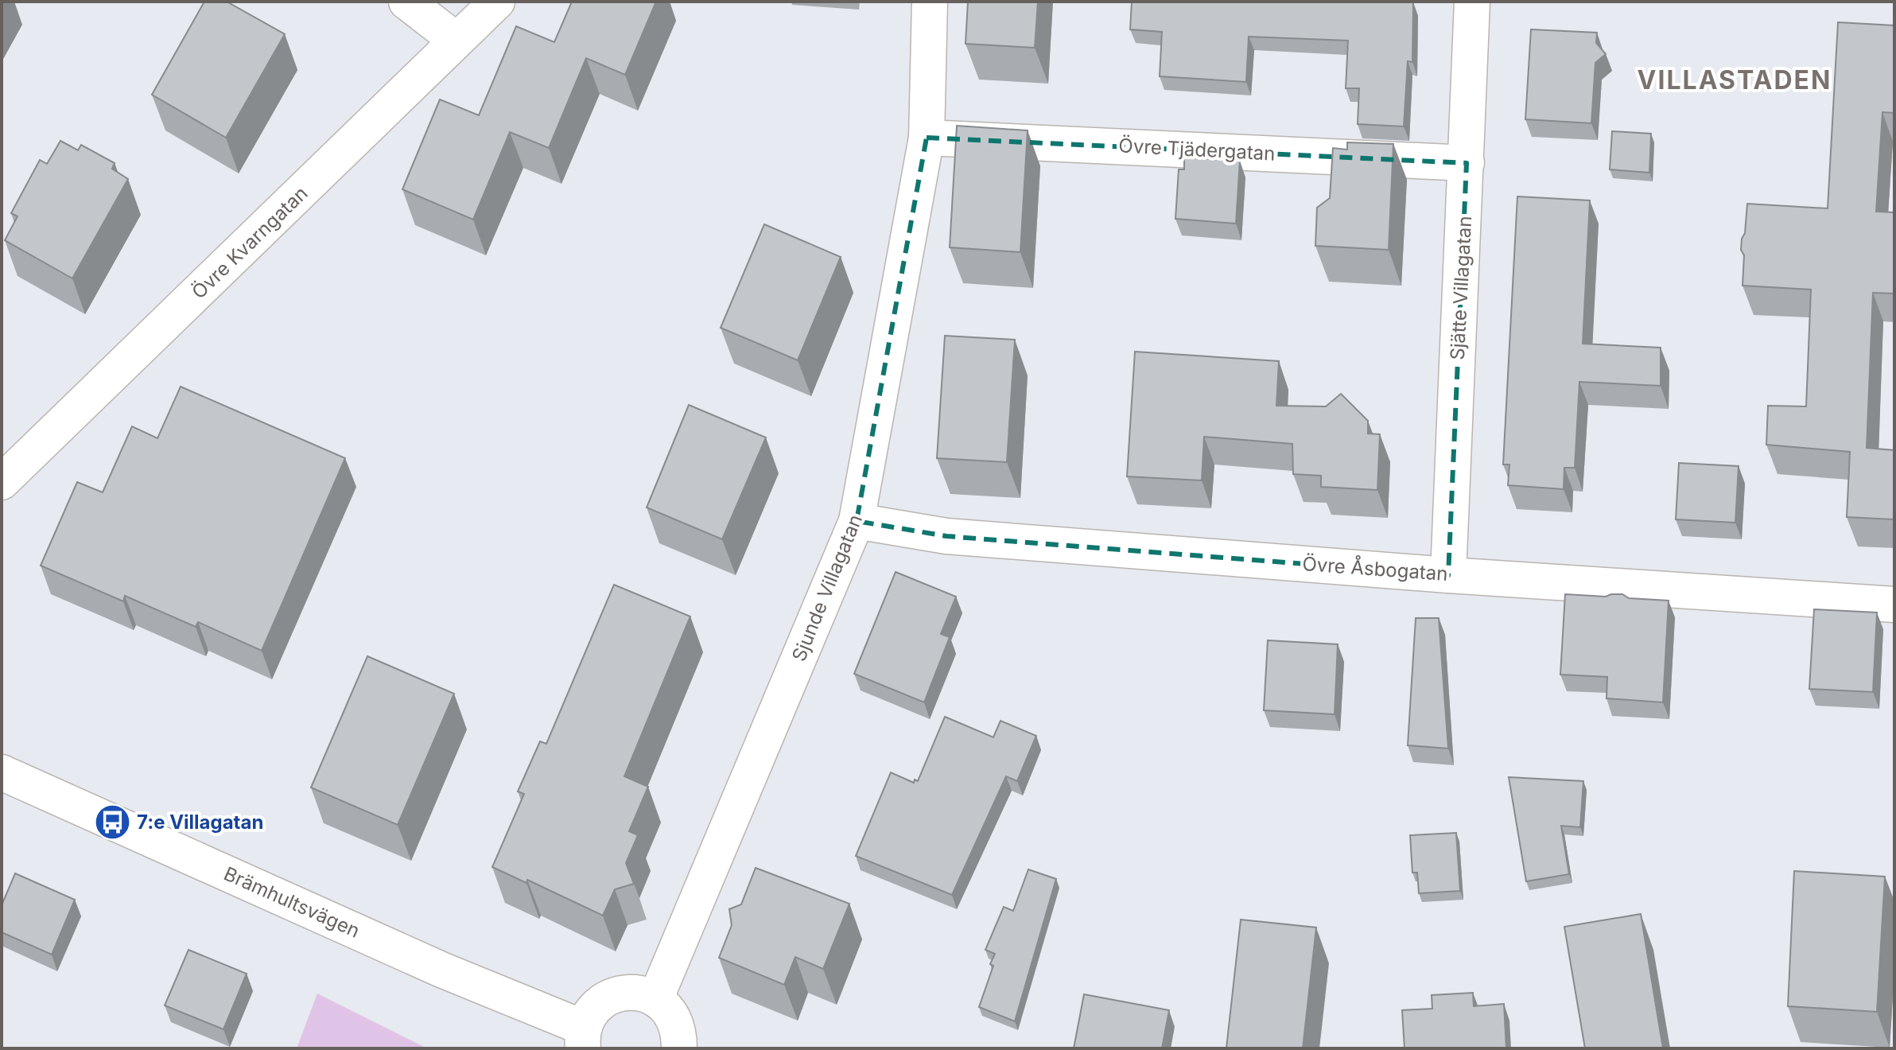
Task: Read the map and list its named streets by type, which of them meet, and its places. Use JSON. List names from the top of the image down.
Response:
{
  "streets": {
    "street": [
      "Övre Tjädergatan",
      "Övre Kvarngatan",
      "Sjätte Villagatan",
      "Övre Åsbogatan",
      "Sjunde Villagatan",
      "Brämhultsvägen"
    ]
  },
  "crossings": [
    ["Övre Tjädergatan", "Sjätte Villagatan"],
    ["Övre Tjädergatan", "Sjunde Villagatan"],
    ["Sjätte Villagatan", "Övre Åsbogatan"],
    ["Övre Åsbogatan", "Sjunde Villagatan"],
    ["Sjunde Villagatan", "Brämhultsvägen"]
  ],
  "districts": ["VILLASTADEN"],
  "places": {
    "bus stop": ["7:e Villagatan"]
  }
}
